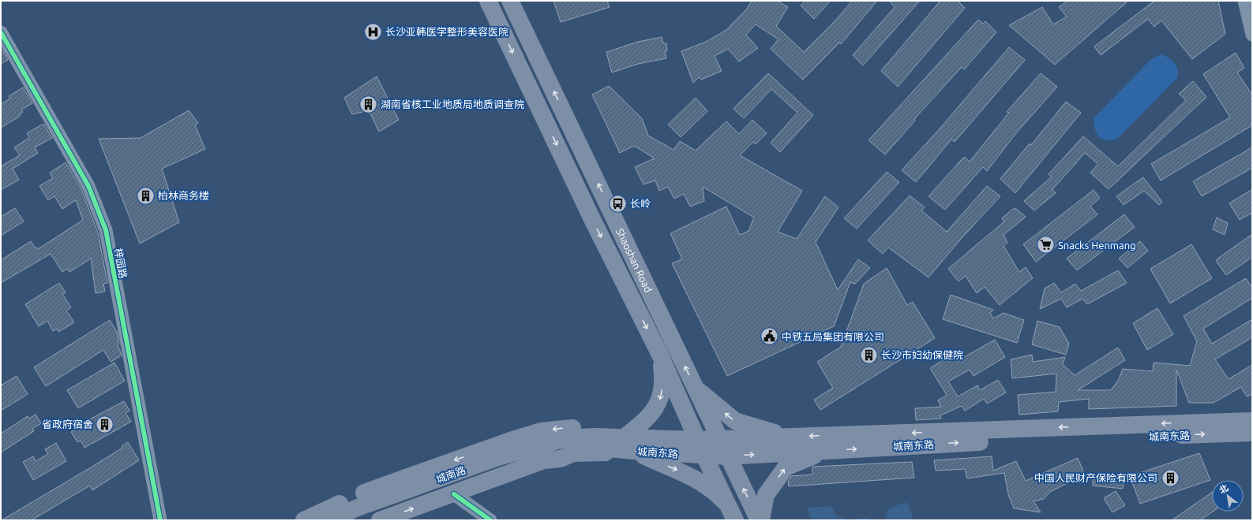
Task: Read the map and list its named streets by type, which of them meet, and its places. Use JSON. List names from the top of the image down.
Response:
{
  "streets": {
    "main road": ["Shaoshan Road", "城南东路", "城南路"],
    "street": ["梓园路"]
  },
  "crossings": [
    ["Shaoshan Road", "城南东路"],
    ["城南东路", "城南路"]
  ],
  "places": {
    "hospital": ["长沙亚韩医学整形美容医院"],
    "building": [
      "湖南省核工业地质局地质调查院",
      "柏林商务楼",
      "长沙市妇幼保健院",
      "省政府宿舍",
      "中国人民财产保险有限公司"
    ],
    "bus stop": ["长岭"],
    "supermarket": ["Snacks Henmang"],
    "public building": ["中铁五局集团有限公司"]
  },
  "north": "top left"
}
